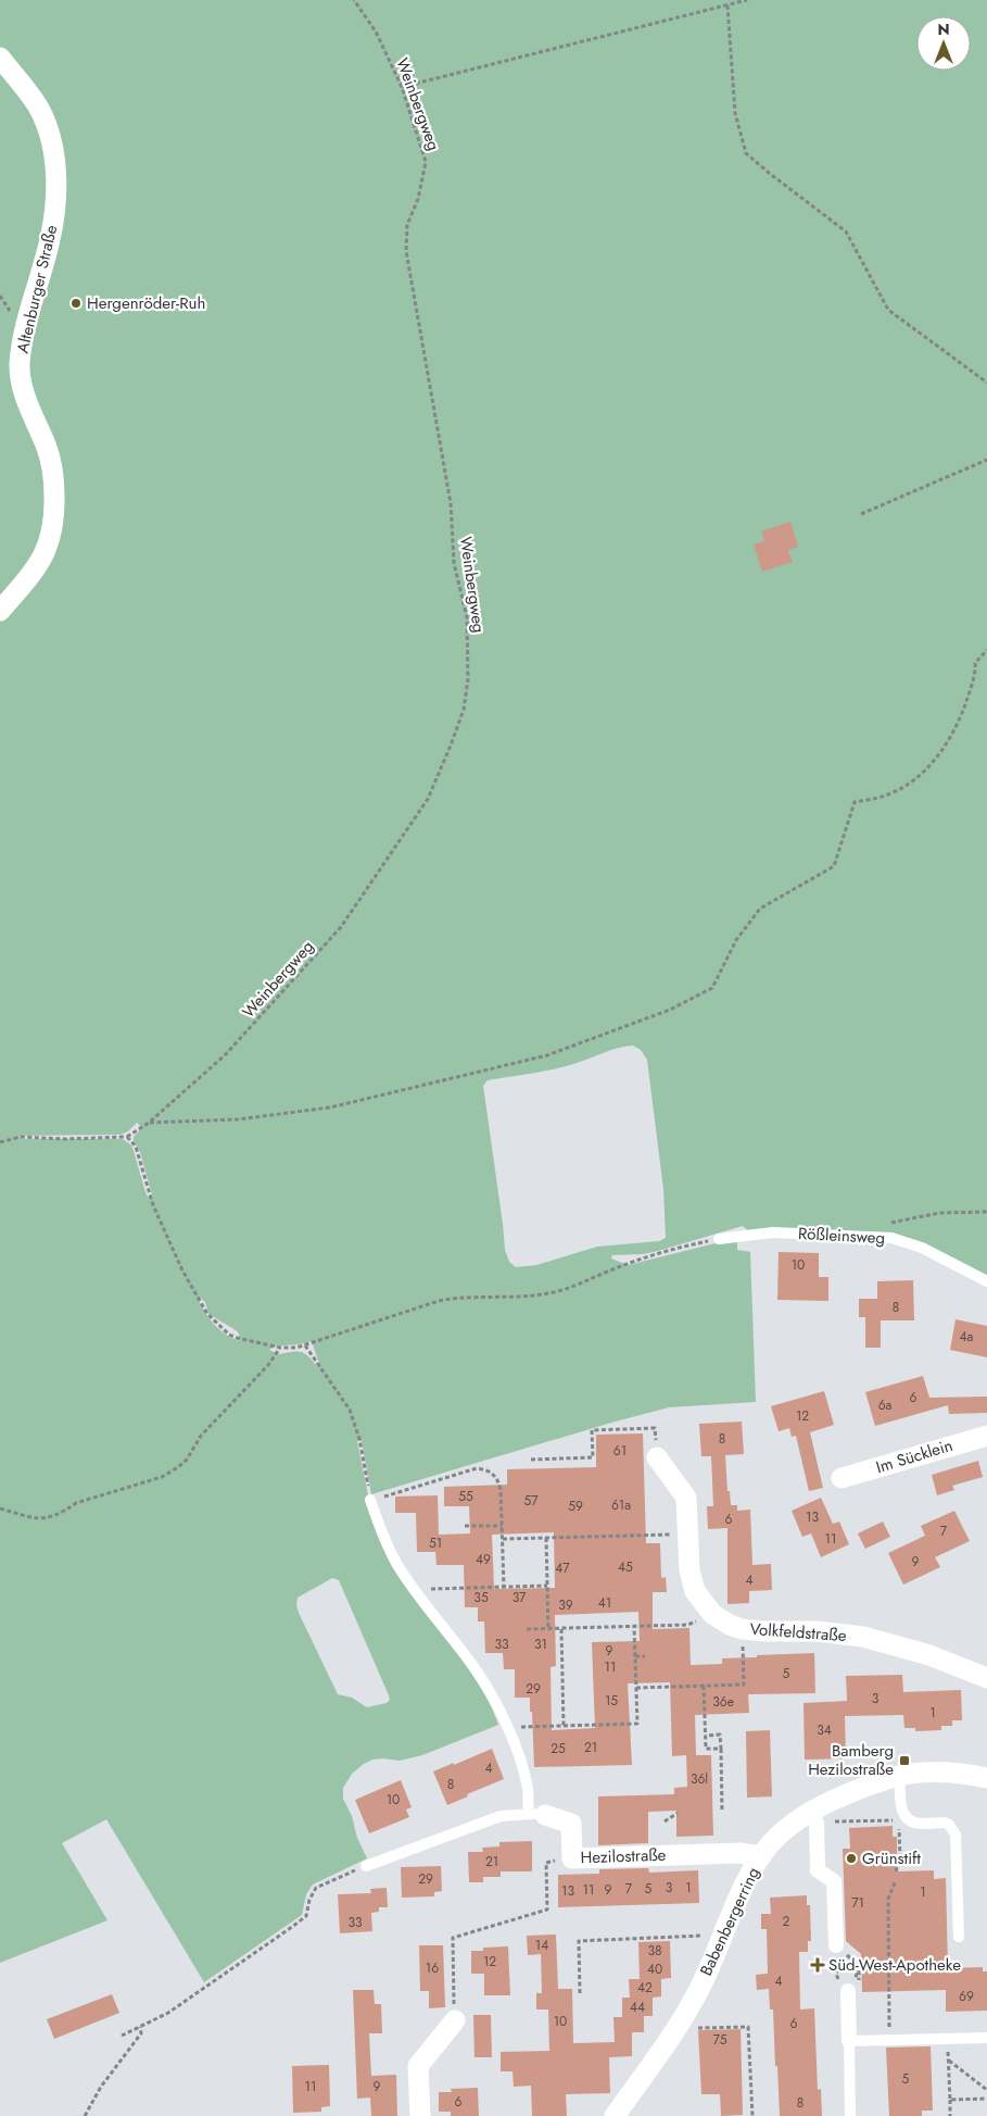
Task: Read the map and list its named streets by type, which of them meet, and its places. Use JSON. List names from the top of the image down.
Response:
{
  "streets": {
    "street": [
      "Altenburger Straße",
      "Im Sücklein",
      "Volkfeldstraße",
      "Hezilostraße",
      "Babenbergerring"
    ],
    "lane": ["Rößleinsweg"],
    "path": ["Weinbergweg"]
  },
  "crossings": [
    ["Hezilostraße", "Babenbergerring"]
  ],
  "places": {
    "other": ["Hergenröder-Ruh", "Grünstift"],
    "transit": ["Bamberg Hezilostraße"],
    "health": ["Süd-West-Apotheke"]
  },
  "house_numbers": [
    "10",
    "8",
    "4a",
    "6",
    "6a",
    "12",
    "8",
    "61",
    "55",
    "57",
    "61a",
    "59",
    "13",
    "6",
    "7",
    "11",
    "51",
    "49",
    "9",
    "45",
    "47",
    "4",
    "35",
    "37",
    "41",
    "39",
    "33",
    "31",
    "9",
    "11",
    "5",
    "29",
    "3",
    "15",
    "36e",
    "1",
    "34",
    "21",
    "25",
    "4",
    "36l",
    "8",
    "10",
    "21",
    "29",
    "3",
    "1",
    "7",
    "5",
    "11",
    "9",
    "13",
    "1",
    "71",
    "2",
    "33",
    "14",
    "38",
    "12",
    "16",
    "40",
    "4",
    "42",
    "69",
    "44",
    "10",
    "6",
    "75",
    "5",
    "11",
    "9",
    "6",
    "8"
  ],
  "north": "top"
}
